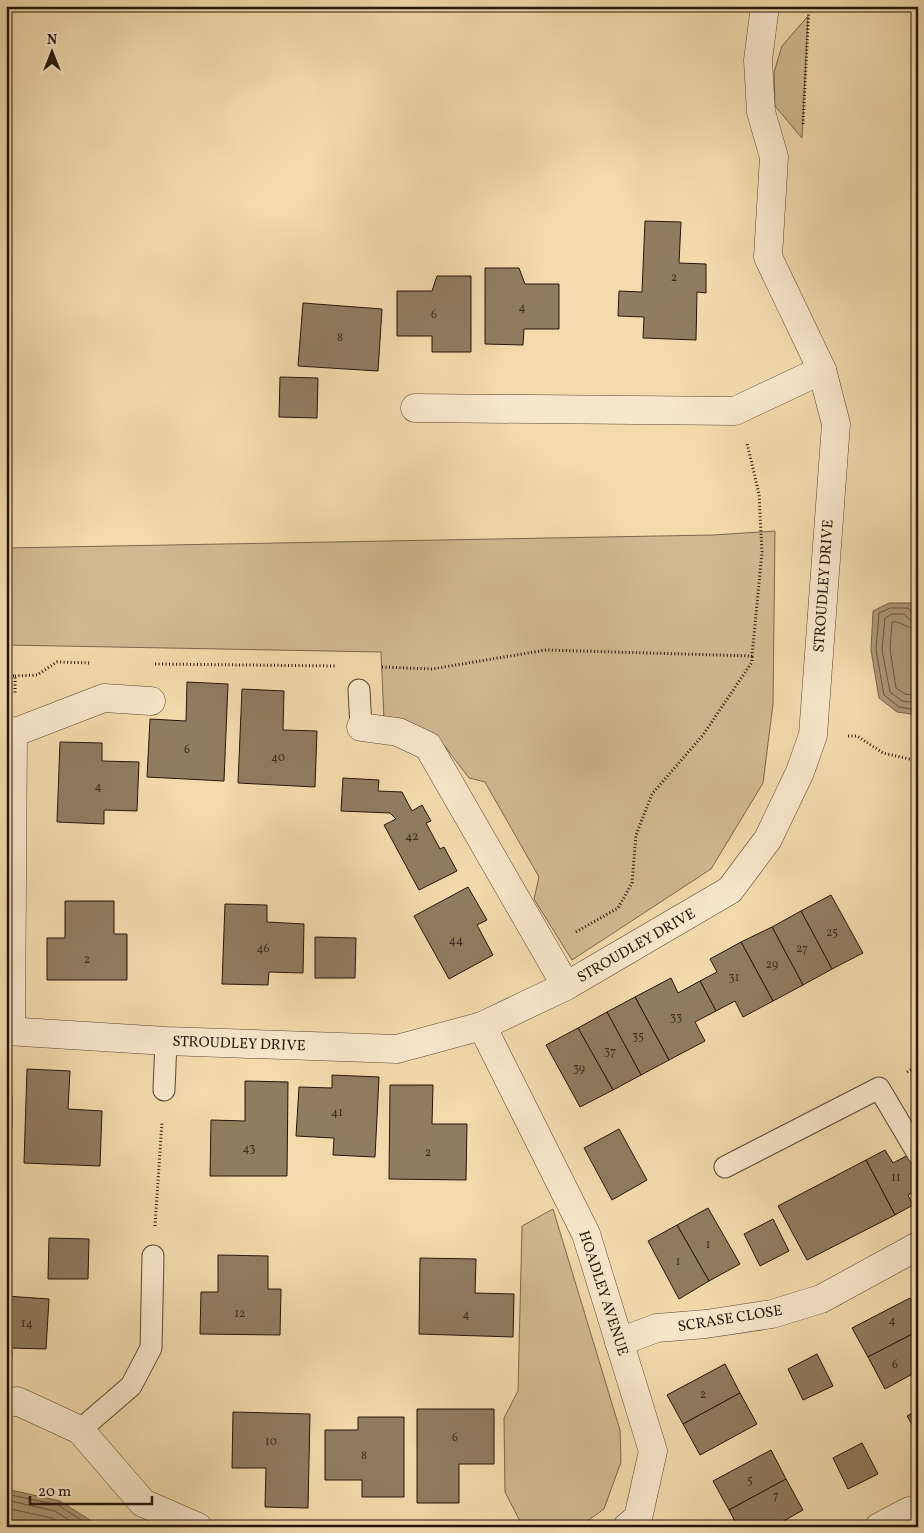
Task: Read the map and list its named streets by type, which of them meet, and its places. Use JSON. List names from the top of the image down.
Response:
{
  "streets": {
    "street": ["STROUDLEY DRIVE", "HOADLEY AVENUE", "SCRASE CLOSE"]
  },
  "crossings": [
    ["STROUDLEY DRIVE", "HOADLEY AVENUE"],
    ["HOADLEY AVENUE", "SCRASE CLOSE"]
  ],
  "house_numbers": [
    "2",
    "4",
    "6",
    "8",
    "6",
    "40",
    "4",
    "42",
    "25",
    "44",
    "46",
    "27",
    "2",
    "29",
    "31",
    "33",
    "35",
    "37",
    "39",
    "41",
    "43",
    "2",
    "11",
    "1",
    "1",
    "12",
    "4",
    "4",
    "14",
    "6",
    "2",
    "6",
    "10",
    "8",
    "5",
    "7"
  ],
  "scale_bar": "20 m",
  "north": "top"
}
